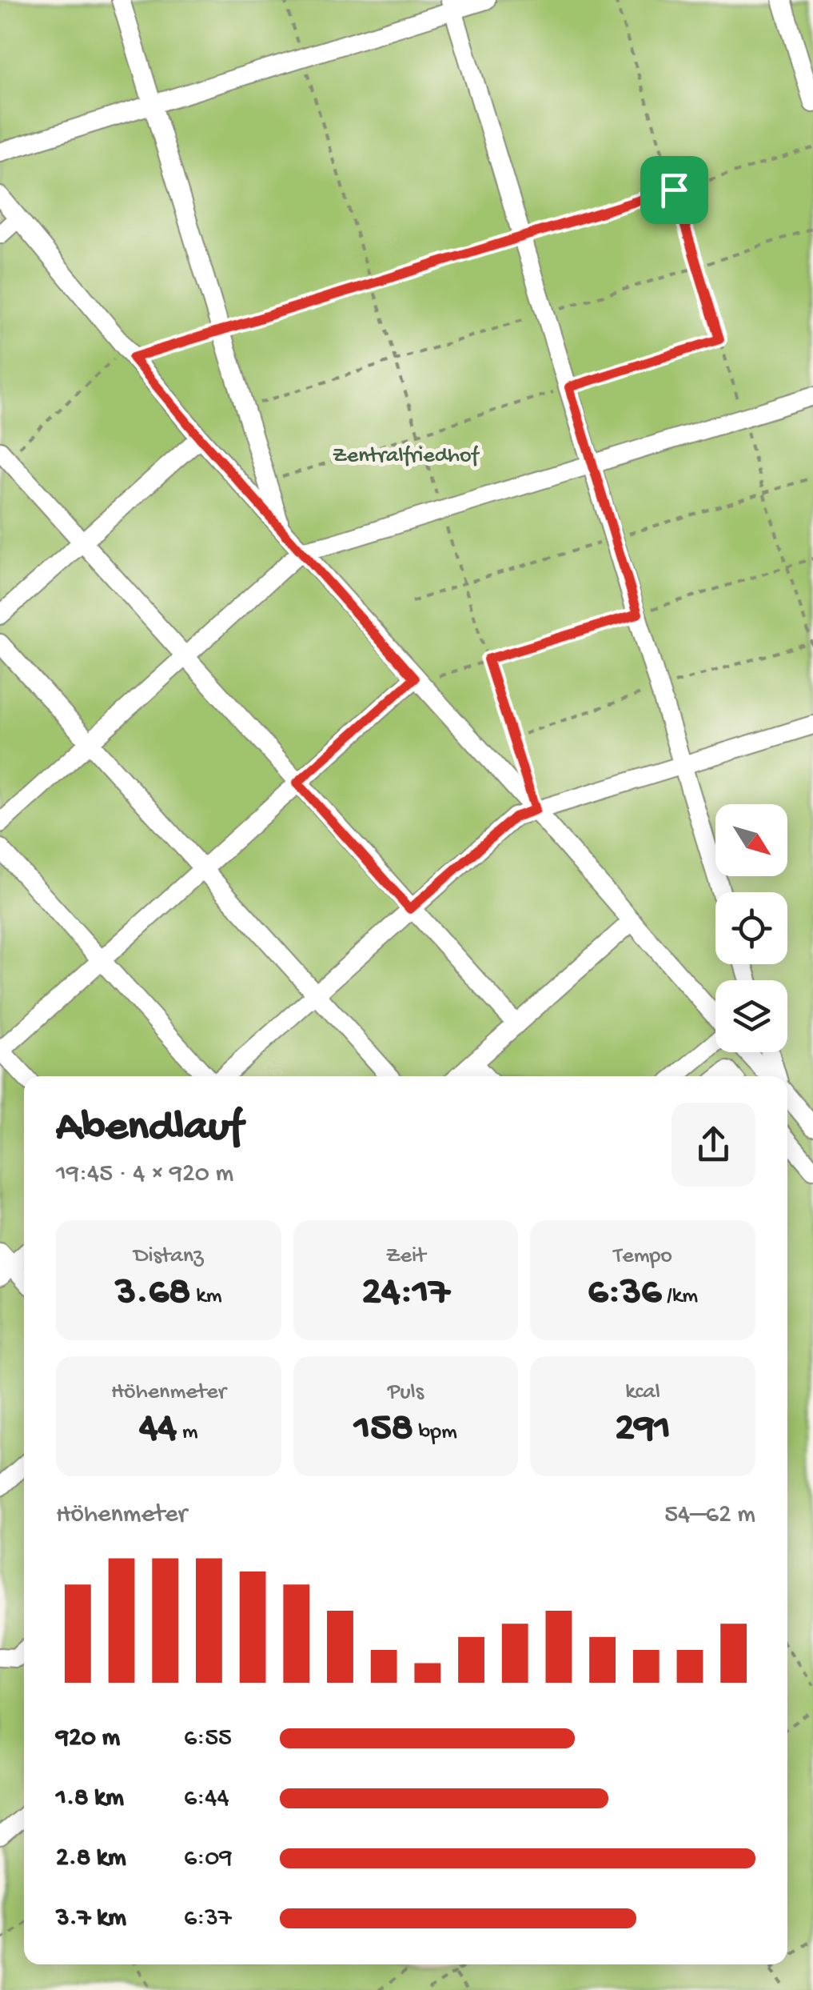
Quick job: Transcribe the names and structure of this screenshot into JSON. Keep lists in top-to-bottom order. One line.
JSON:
{"parks":["Zentralfriedhof"],"north":"bottom right","page":{"heading":["Abendlauf","19:45 · 4 × 920 m"],"stats":[["Distanz","3.68 km"],["Zeit","24:17"],["Tempo","6:36 /km"],["Höhenmeter","44 m"],["Puls","158 bpm"],["kcal","291"]],"chart":["Höhenmeter","54–62 m"],"list":[{"name":"920 m","note":"6:55"},{"name":"1.8 km","note":"6:44"},{"name":"2.8 km","note":"6:09"},{"name":"3.7 km","note":"6:37"}]}}
